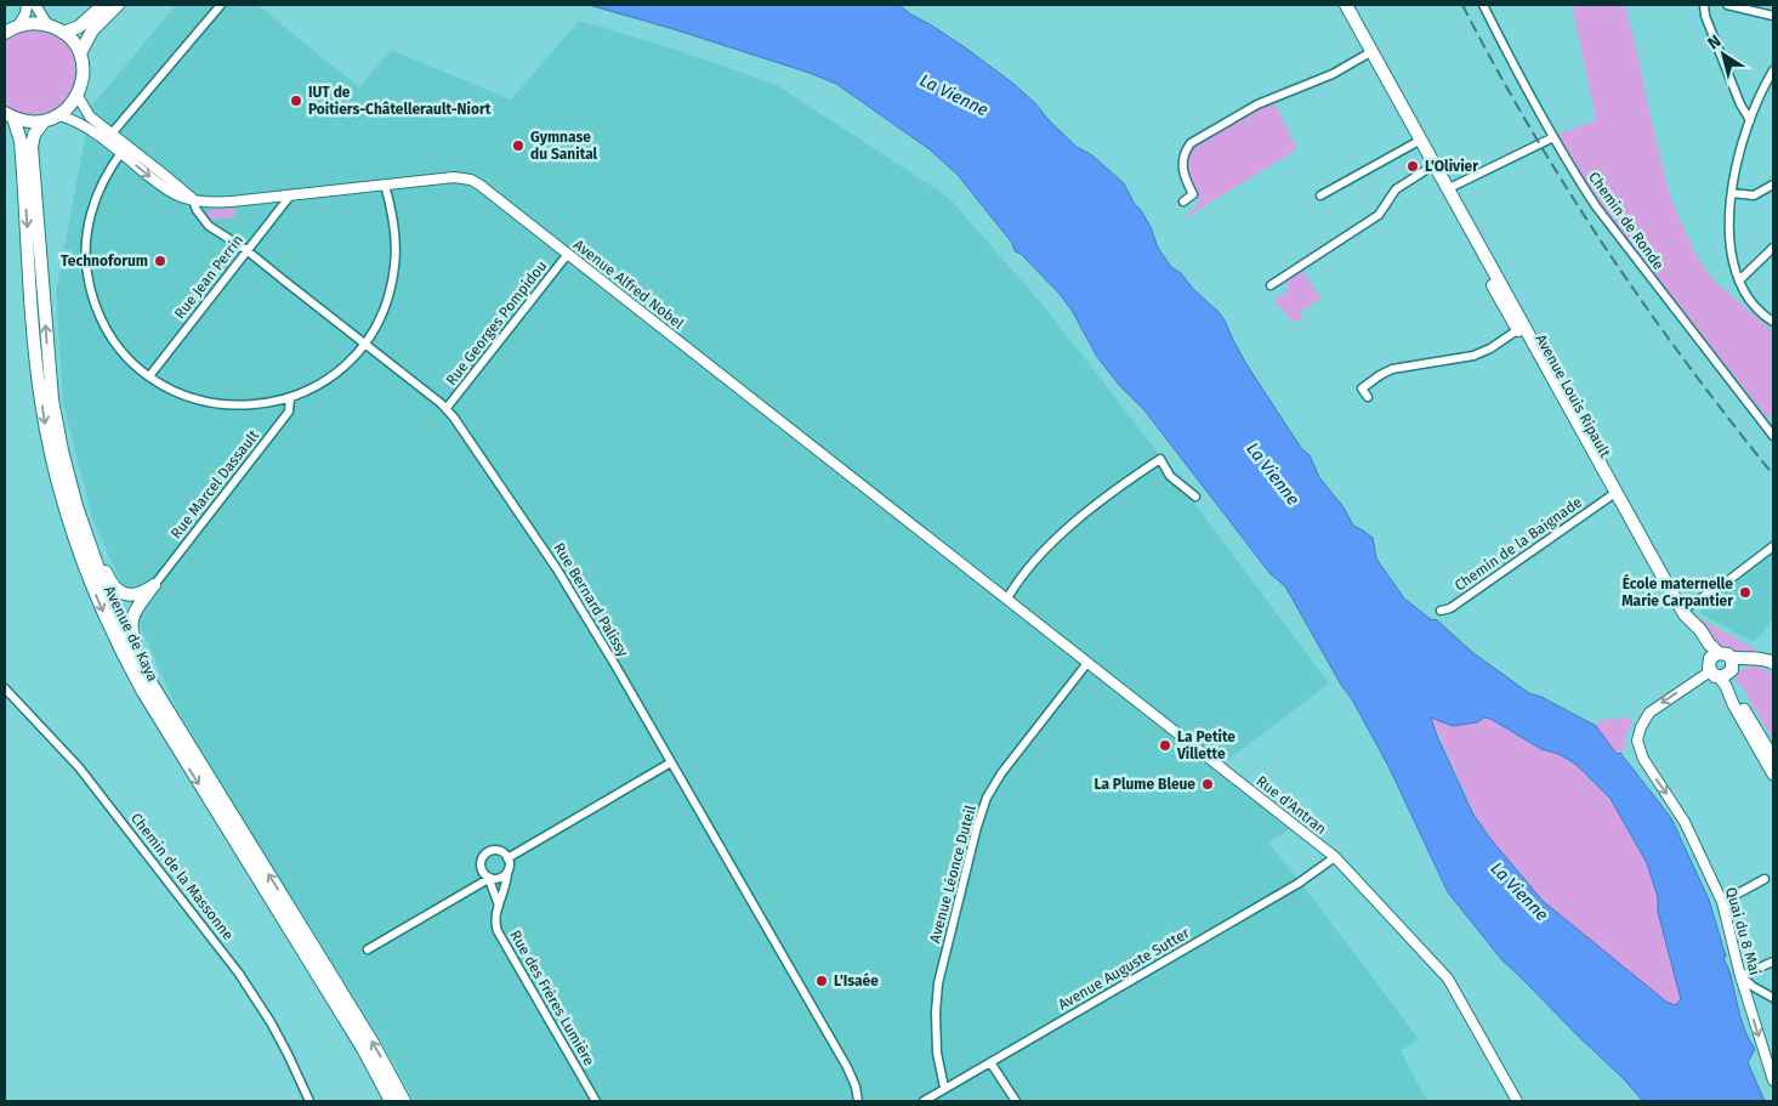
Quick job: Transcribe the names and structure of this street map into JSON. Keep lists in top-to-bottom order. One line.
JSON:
{"streets":{"main road":["Avenue Louis Ripault","Avenue de Kaya"],"street":["Chemin de Ronde","Rue Jean Perrin","Avenue Alfred Nobel","Rue Georges Pompidou","Rue Marcel Dassault","Chemin de la Baignade","Rue Bernard Palissy","Rue d'Antran","Avenue Léonce Duteil","Chemin de la Massonne","Quai du 8 Mai","Avenue Auguste Sutter","Rue des Frères Lumière"]},"crossings":[["Rue Jean Perrin","Avenue Alfred Nobel"],["Rue Jean Perrin","Rue Bernard Palissy"],["Avenue Alfred Nobel","Rue Georges Pompidou"],["Avenue Alfred Nobel","Rue Bernard Palissy"],["Avenue Alfred Nobel","Rue d'Antran"],["Rue Georges Pompidou","Rue Bernard Palissy"],["Avenue Louis Ripault","Chemin de la Baignade"],["Avenue Louis Ripault","Quai du 8 Mai"],["Rue d'Antran","Avenue Léonce Duteil"],["Rue d'Antran","Avenue Auguste Sutter"],["Avenue Léonce Duteil","Avenue Auguste Sutter"]],"one_way":["Quai du 8 Mai"],"water":["La Vienne"],"places":["IUT de Poitiers-Châtellerault-Niort","Gymnase du Sanital","L'Olivier","Technoforum","École maternelle Marie Carpantier","La Petite Villette","La Plume Bleue","L'Isaée"],"north":"top left"}
